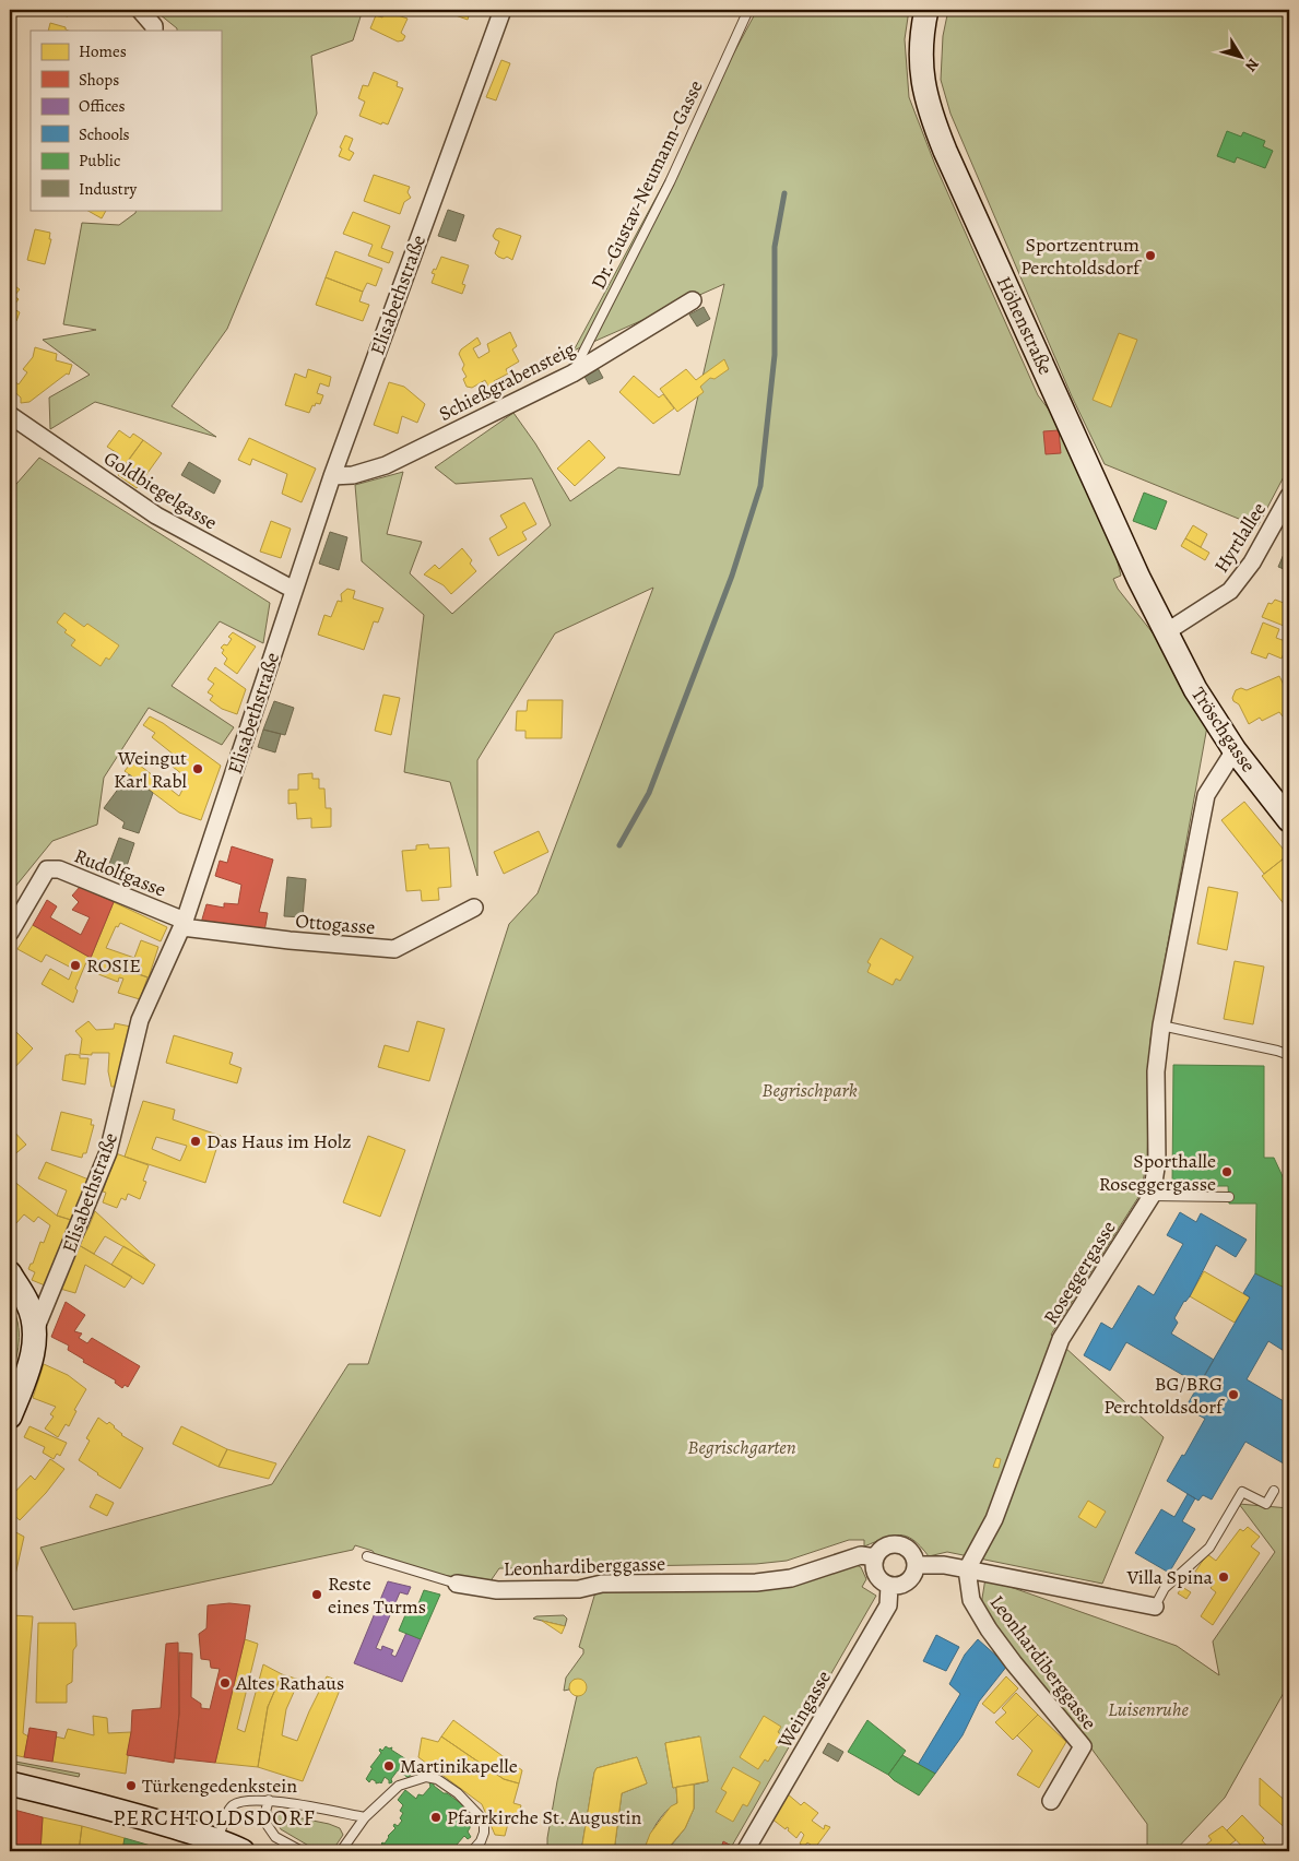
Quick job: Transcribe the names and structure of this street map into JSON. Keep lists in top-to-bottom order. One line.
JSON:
{"streets":{"street":["Elisabethstraße","Höhenstraße","Schießgrabensteig","Goldbiegelgasse","Hyrtlallee","Tröschgasse","Rudolfgasse","Ottogasse","Roseggergasse","Leonhardiberggasse","Weingasse"],"lane":["Dr.-Gustav-Neumann-Gasse"]},"crossings":[["Dr.-Gustav-Neumann-Gasse","Schießgrabensteig"],["Elisabethstraße","Schießgrabensteig"],["Elisabethstraße","Goldbiegelgasse"],["Elisabethstraße","Rudolfgasse"],["Elisabethstraße","Ottogasse"],["Höhenstraße","Hyrtlallee"],["Höhenstraße","Tröschgasse"],["Hyrtlallee","Tröschgasse"],["Tröschgasse","Roseggergasse"],["Rudolfgasse","Ottogasse"],["Roseggergasse","Leonhardiberggasse"],["Leonhardiberggasse","Weingasse"]],"districts":["PERCHTOLDSDORF"],"parks":["Begrischpark","Begrischgarten","Luisenruhe"],"places":["Sportzentrum Perchtoldsdorf","Weingut Karl Rabl","ROSIE","Das Haus im Holz","Sporthalle Roseggergasse","BG/BRG Perchtoldsdorf","Villa Spina","Reste eines Turms","Altes Rathaus","Martinikapelle","Türkengedenkstein","Pfarrkirche St. Augustin"],"legend":["Homes","Shops","Offices","Schools","Public","Industry"],"north":"bottom right"}
